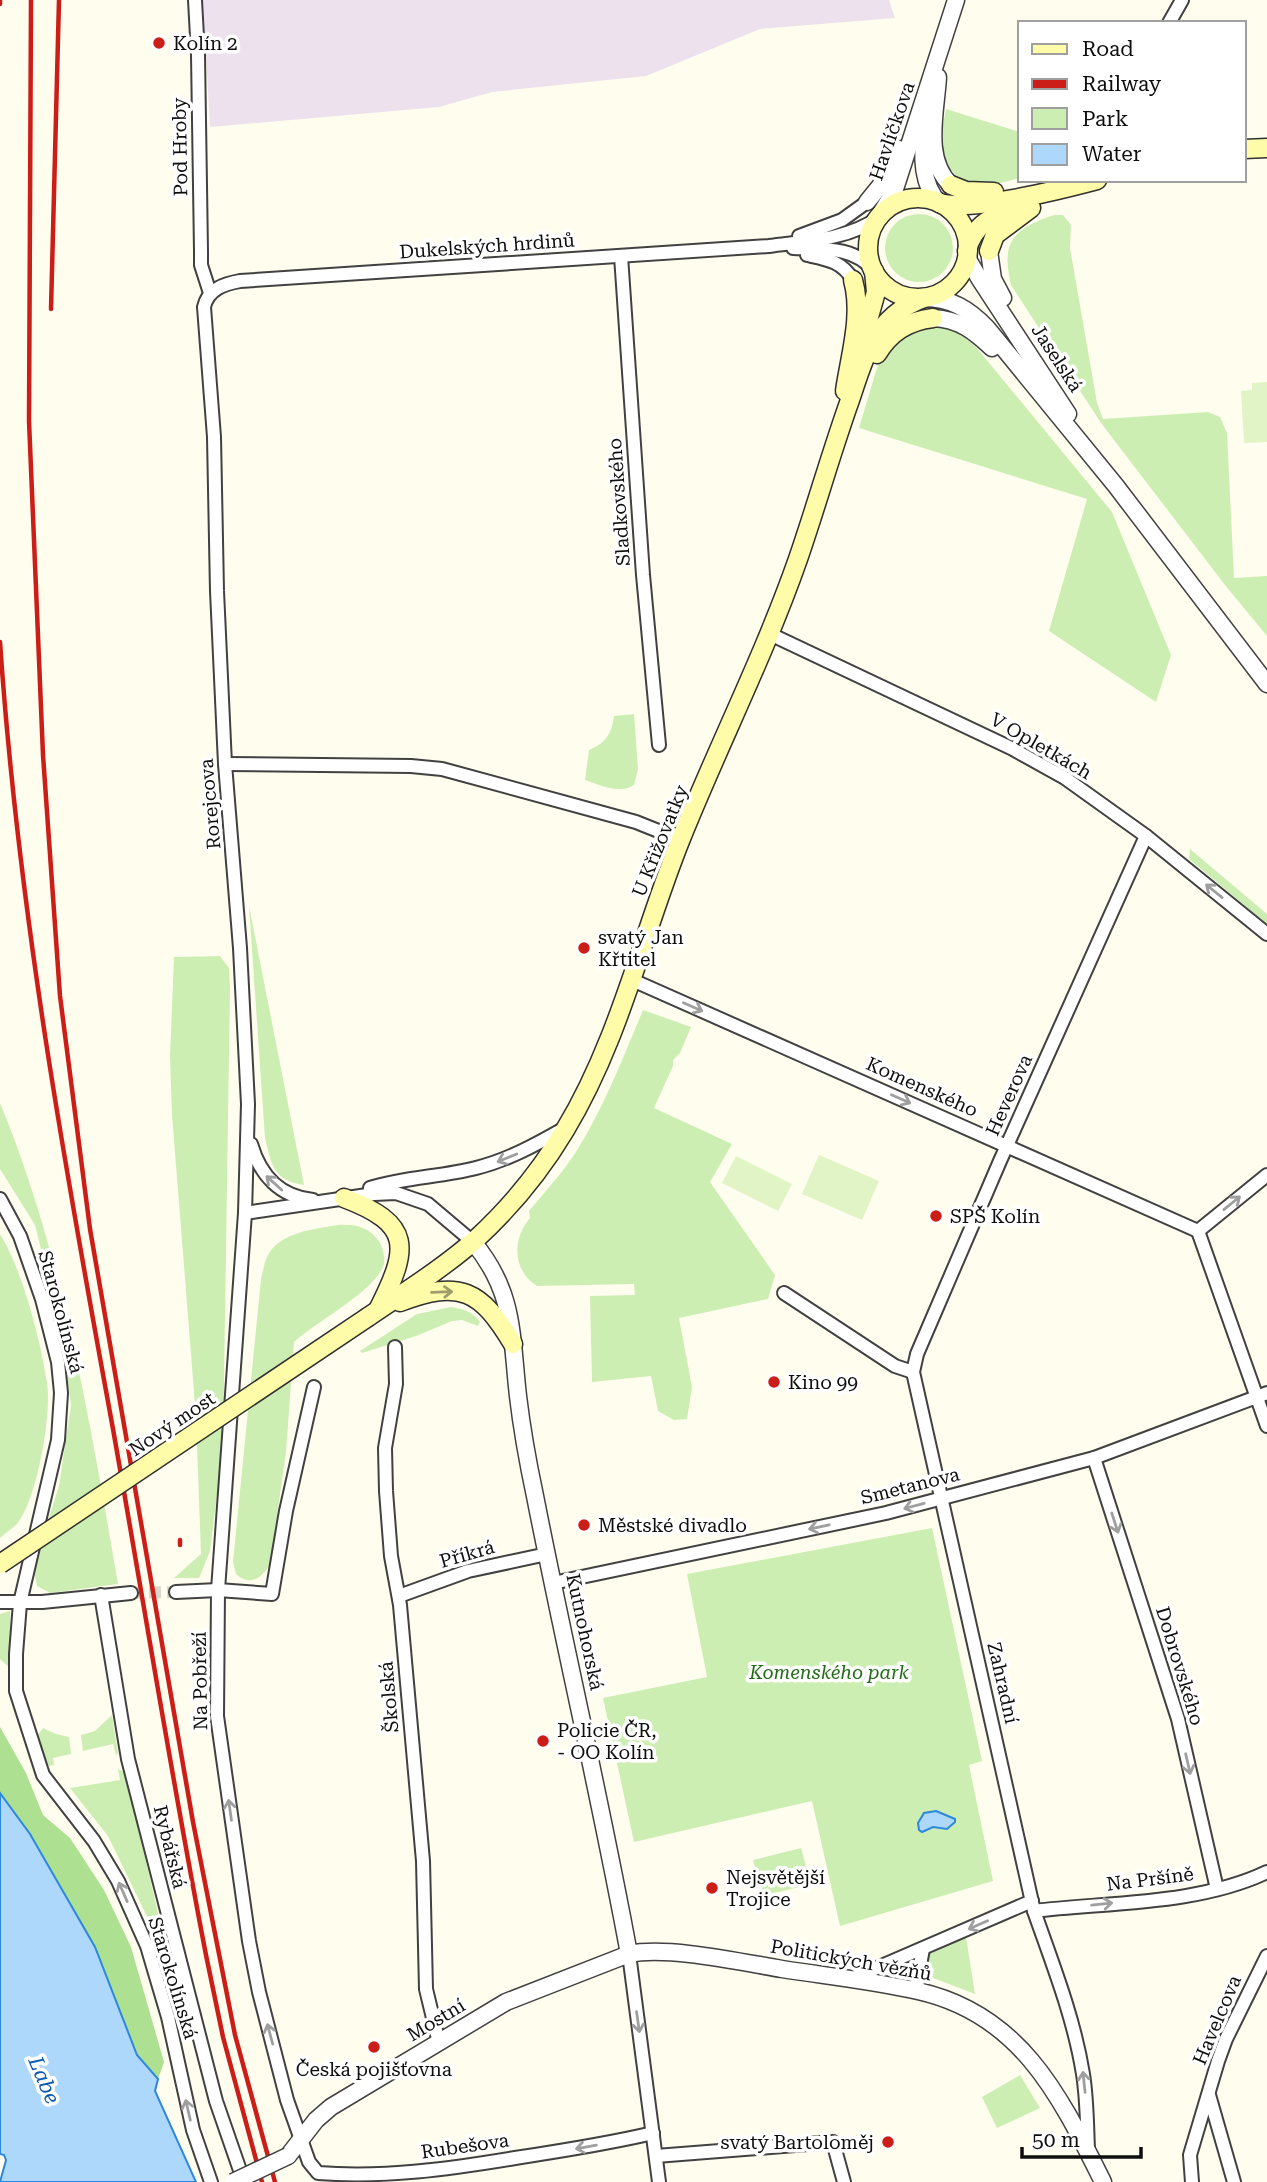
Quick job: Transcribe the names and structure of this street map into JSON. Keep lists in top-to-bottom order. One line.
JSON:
{"streets":{"main road":["U Křižovatky","Nový most"],"street":["Havlíčkova","Pod Hroby","Dukelských hrdinů","Jaselská","Sladkovského","V Opletkách","Rorejcova","Komenského","Heverova","Starokolínská","Smetanova","Příkrá","Kutnohorská","Dobrovského","Na Pobřeží","Zahradní","Školská","Rybářská","Na Pršíně","Politických vězňů","Mostní","Havelcova","Rubešova"]},"crossings":[["Havlíčkova","Dukelských hrdinů"],["Havlíčkova","Jaselská"],["Havlíčkova","U Křižovatky"],["Pod Hroby","Dukelských hrdinů"],["Pod Hroby","Rorejcova"],["Dukelských hrdinů","Jaselská"],["Dukelských hrdinů","Sladkovského"],["Dukelských hrdinů","Rorejcova"],["Dukelských hrdinů","U Křižovatky"],["Jaselská","U Křižovatky"],["V Opletkách","U Křižovatky"],["V Opletkách","Heverova"],["Rorejcova","Na Pobřeží"],["U Křižovatky","Komenského"],["U Křižovatky","Nový most"],["U Křižovatky","Kutnohorská"],["Komenského","Heverova"],["Heverova","Zahradní"],["Smetanova","Kutnohorská"],["Smetanova","Dobrovského"],["Smetanova","Zahradní"],["Příkrá","Kutnohorská"],["Příkrá","Školská"],["Kutnohorská","Politických vězňů"],["Kutnohorská","Mostní"],["Kutnohorská","Rubešova"],["Dobrovského","Na Pršíně"],["Na Pobřeží","Mostní"],["Na Pobřeží","Rubešova"],["Zahradní","Na Pršíně"],["Zahradní","Politických vězňů"],["Školská","Mostní"],["Na Pršíně","Politických vězňů"],["Politických vězňů","Mostní"],["Mostní","Rubešova"]],"one_way":["Komenského","Starokolínská","Smetanova","Dobrovského","Na Pobřeží","Rubešova"],"water":["Labe"],"parks":["Komenského park"],"places":["Kolín 2","svatý Jan Křtitel","SPŠ Kolín","Kino 99","Městské divadlo","Policie ČR, - OO Kolín","Nejsvětější Trojice","Česká pojišťovna","svatý Bartoloměj"],"legend":["Road","Railway","Park","Water"],"scale_bar":"50 m"}
